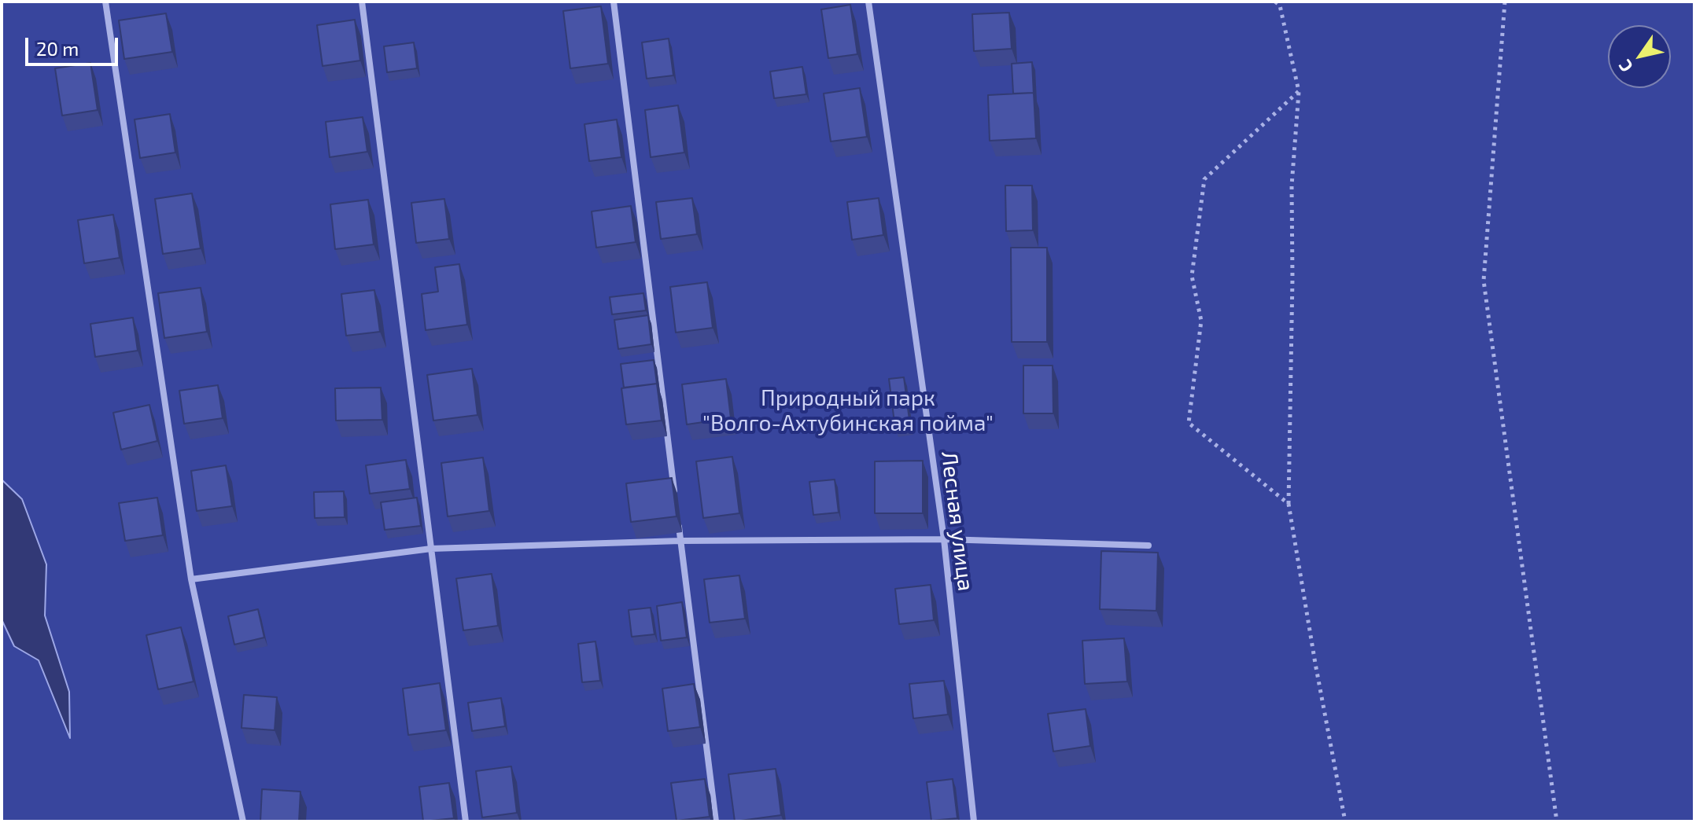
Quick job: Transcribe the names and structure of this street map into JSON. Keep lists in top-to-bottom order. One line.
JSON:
{"streets":{"street":["Лесная улица"]},"parks":["Природный парк \"Волго-Ахтубинская пойма\""],"scale_bar":"20 m","north":"bottom left"}
